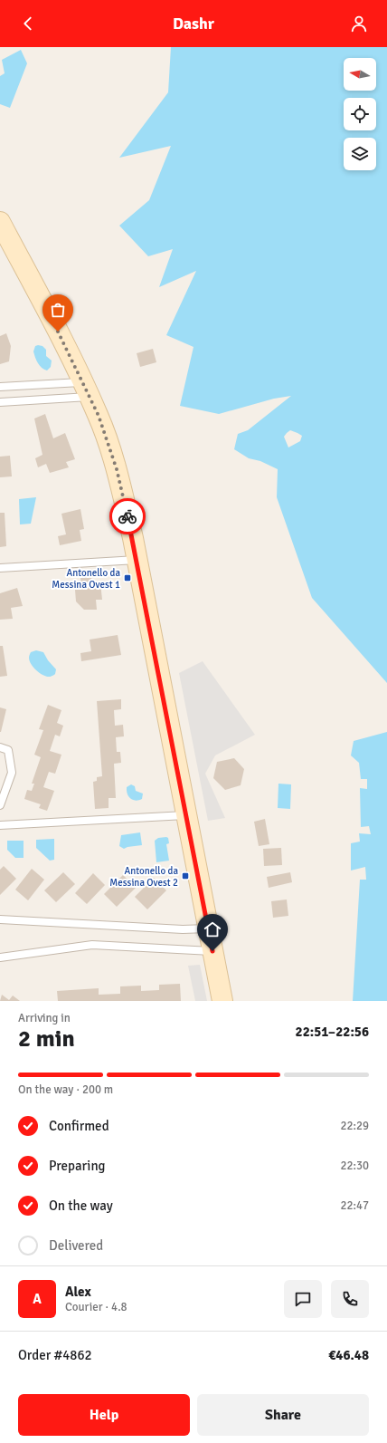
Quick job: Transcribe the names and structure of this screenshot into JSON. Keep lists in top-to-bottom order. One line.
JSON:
{"places":{"transit":["Antonello da Messina Ovest 1","Antonello da Messina Ovest 2"]},"north":"left","page":{"header":"Dashr","heading":["2 min","Arriving in","22:51–22:56"],"panel":["Alex","Courier · 4.8","Order #4862","€46.48"],"bar":"On the way · 200 m","list":[["Confirmed","22:29"],["Preparing","22:30"],["On the way","22:47"],"Delivered"],"round":"A","buttons":["Help","Share"]}}
